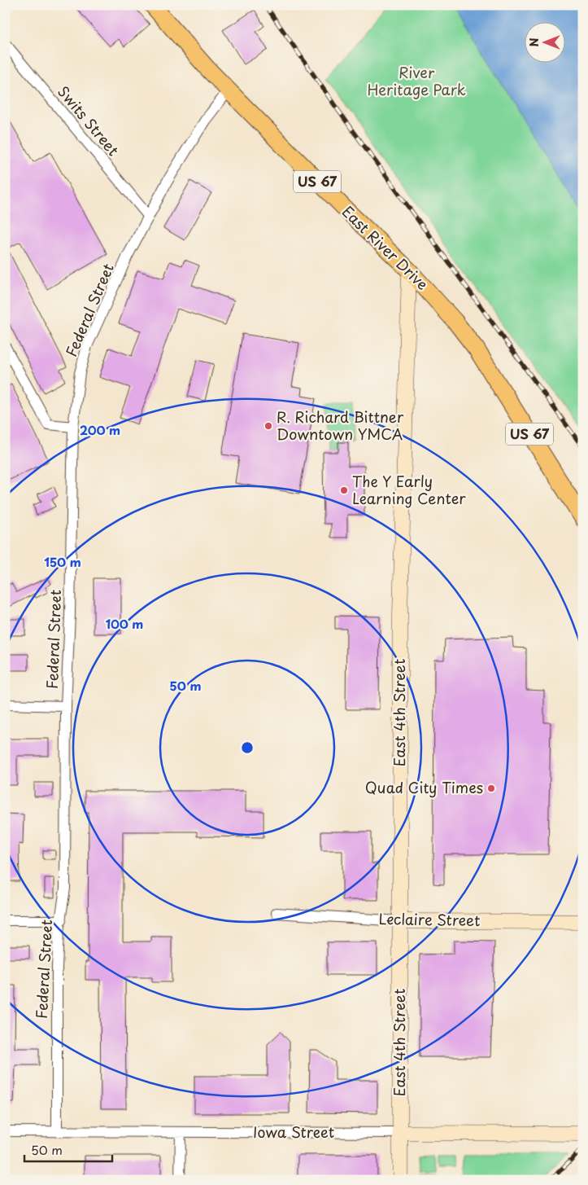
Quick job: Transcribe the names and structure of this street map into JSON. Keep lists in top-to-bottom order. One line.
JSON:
{"streets":{"main road":["US 67","East River Drive","East 4th Street","Leclaire Street","Iowa Street"],"street":["Swits Street","Federal Street"]},"crossings":[["Swits Street","Federal Street"],["East River Drive","Federal Street"],["East River Drive","East 4th Street"],["Federal Street","Iowa Street"],["East 4th Street","Leclaire Street"],["East 4th Street","Iowa Street"]],"parks":["River Heritage Park"],"places":["R. Richard Bittner Downtown YMCA","The Y Early Learning Center","Quad City Times"],"scale_bar":"50 m","north":"left","rings":["200 m","150 m","100 m","50 m"]}
